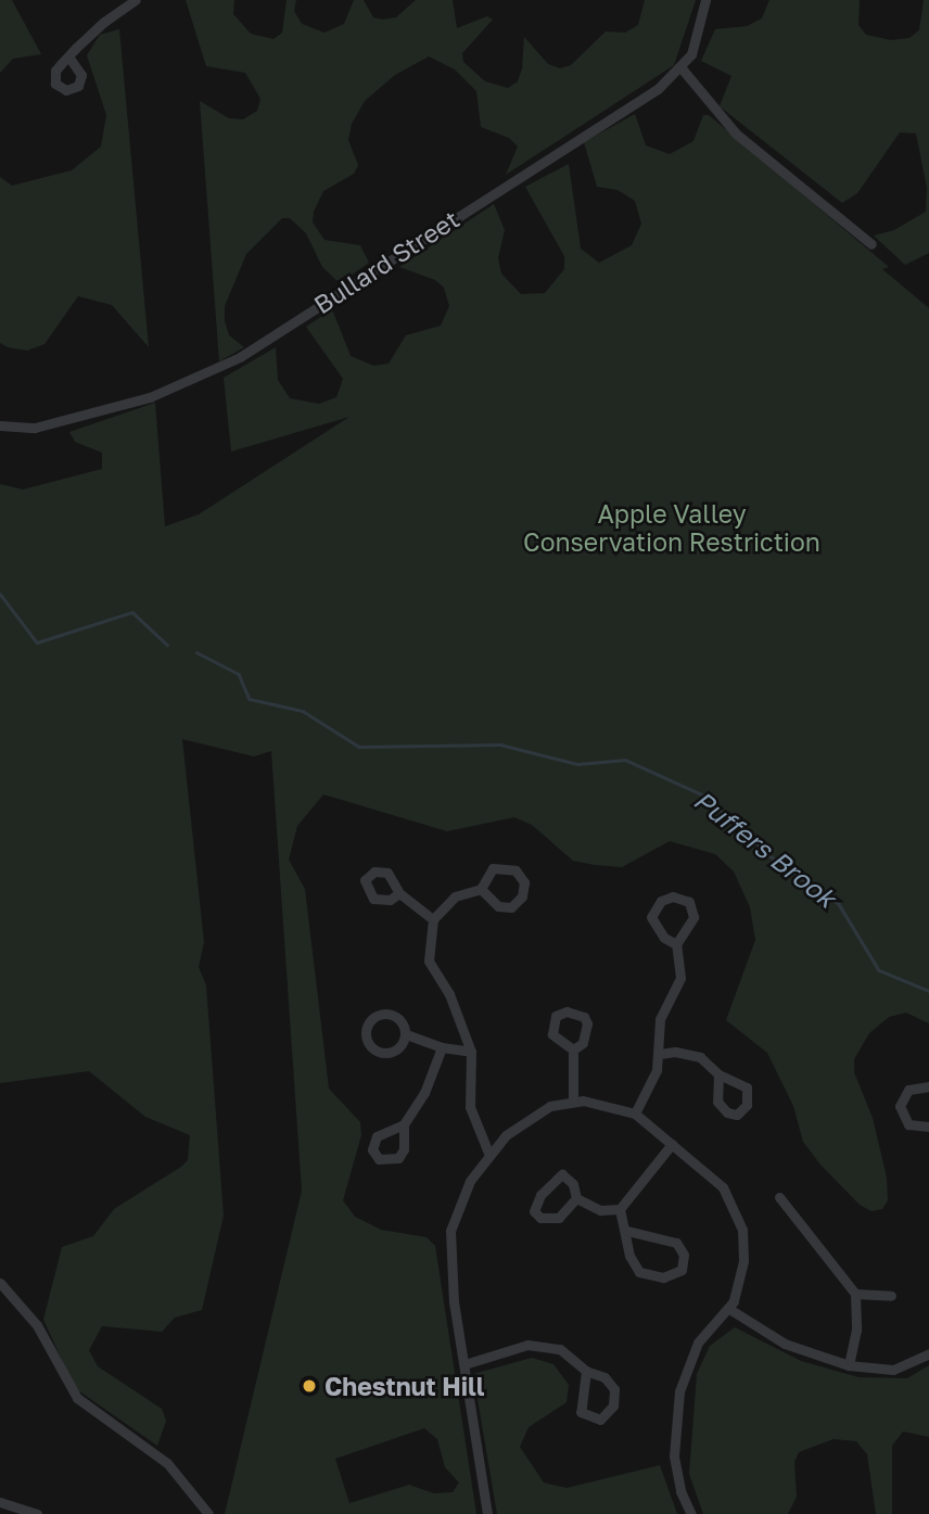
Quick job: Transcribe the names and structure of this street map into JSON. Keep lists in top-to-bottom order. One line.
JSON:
{"streets":{"street":["Bullard Street"]},"water":["Puffers Brook"],"parks":["Apple Valley Conservation Restriction"],"places":["Chestnut Hill"]}
